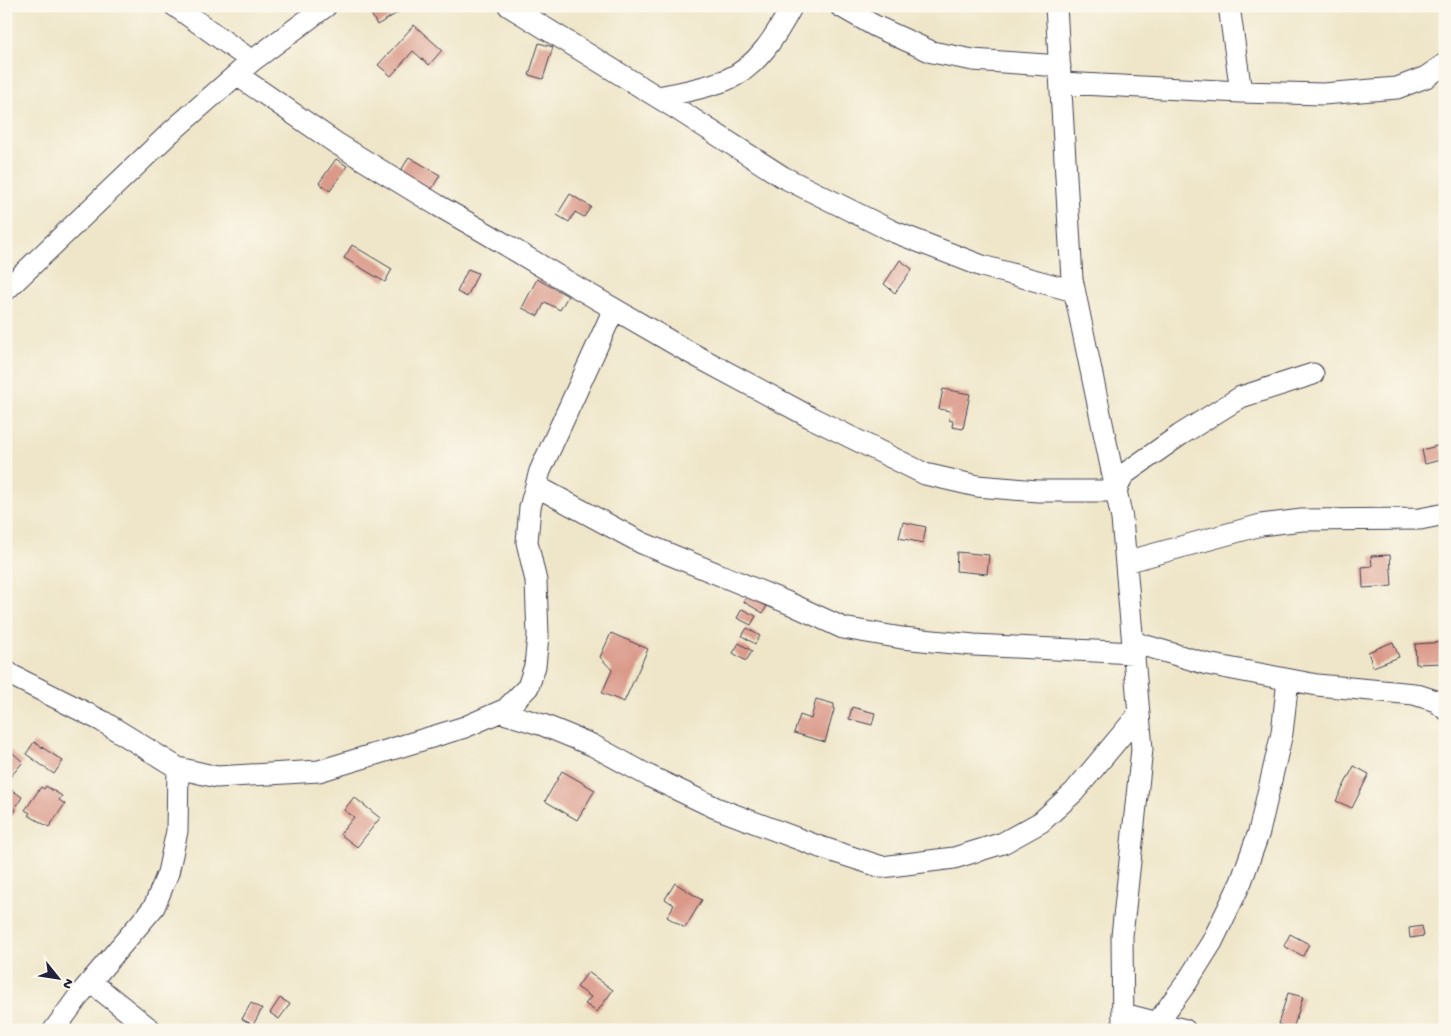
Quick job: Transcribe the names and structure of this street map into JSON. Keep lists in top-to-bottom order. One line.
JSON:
{"north":"bottom right"}
